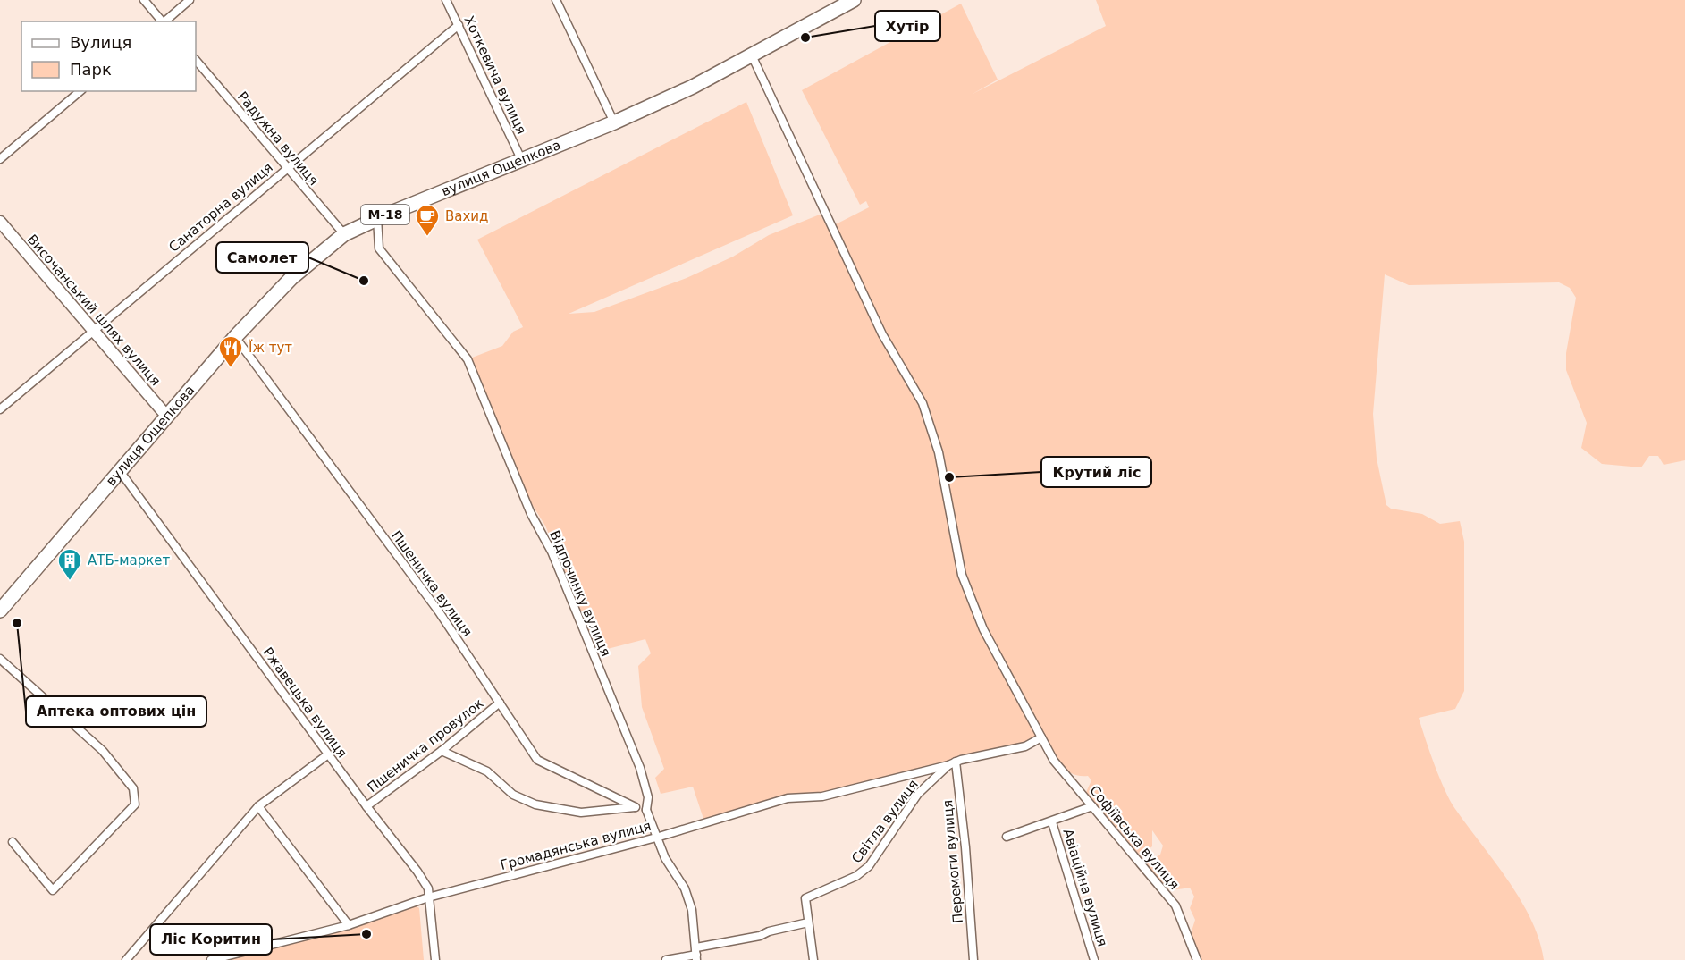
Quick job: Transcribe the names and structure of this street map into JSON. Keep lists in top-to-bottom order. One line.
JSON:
{"streets":{"highway":["вулиця Ощепкова","М-18"],"street":["Хоткевича вулиця","Радужна вулиця","Санаторна вулиця","Височанський шлях вулиця","Пшеничка вулиця","Відпочинку вулиця","Ржавецька вулиця","Пшеничка провулок","Світла вулиця","Софіївська вулиця","Громадянська вулиця","Перемоги вулиця","Авіаційна вулиця"]},"crossings":[["Хоткевича вулиця","вулиця Ощепкова"],["Хоткевича вулиця","Санаторна вулиця"],["Радужна вулиця","вулиця Ощепкова"],["Радужна вулиця","Санаторна вулиця"],["вулиця Ощепкова","Височанський шлях вулиця"],["вулиця Ощепкова","Пшеничка вулиця"],["вулиця Ощепкова","Відпочинку вулиця"],["вулиця Ощепкова","Ржавецька вулиця"],["вулиця Ощепкова","Софіївська вулиця"],["Санаторна вулиця","Височанський шлях вулиця"],["Пшеничка вулиця","Пшеничка провулок"],["Ржавецька вулиця","Пшеничка провулок"],["Ржавецька вулиця","Громадянська вулиця"],["Світла вулиця","Громадянська вулиця"],["Світла вулиця","Перемоги вулиця"],["Громадянська вулиця","Перемоги вулиця"]],"places":{"other":["Хутір","Самолет","Крутий ліс","Аптека оптових цін","Ліс Коритин"],"cafe":["Вахид"],"restaurant":["Їж тут"],"building":["АТБ-маркет"]},"legend":["Вулиця","Парк"]}
